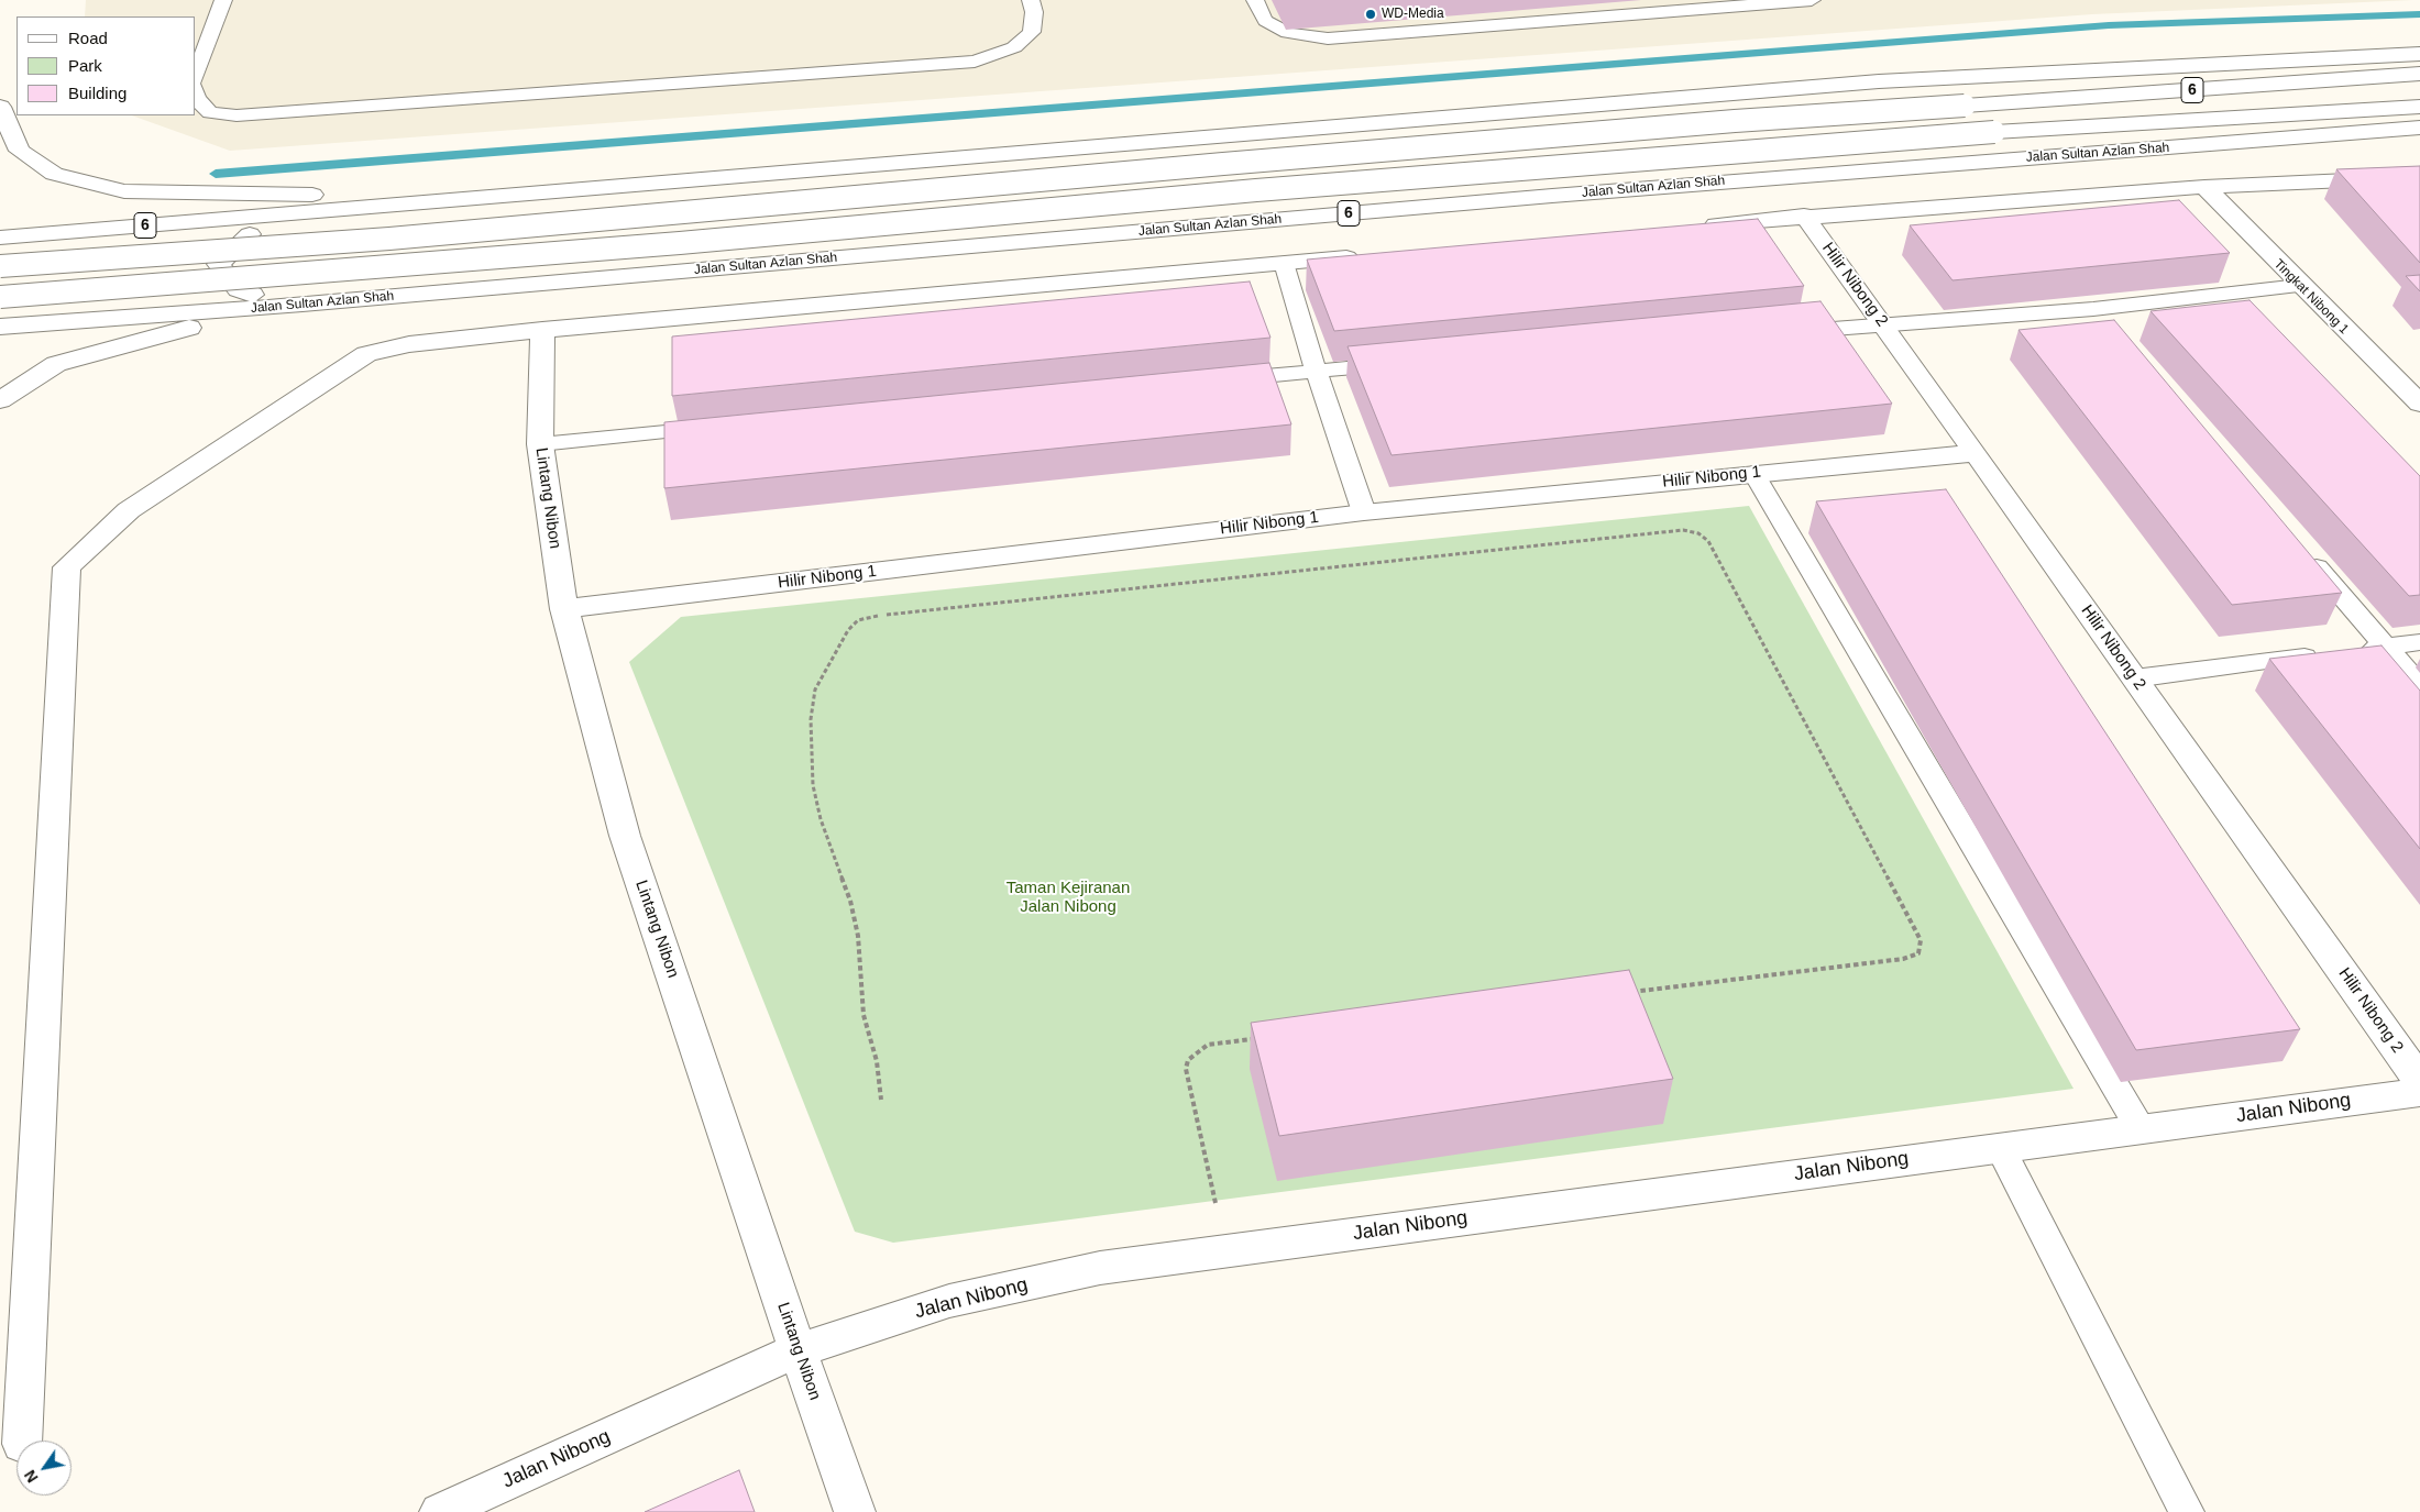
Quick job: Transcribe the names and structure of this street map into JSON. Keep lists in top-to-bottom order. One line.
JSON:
{"streets":{"main road":["6","Jalan Sultan Azlan Shah","Hilir Nibong 2","Tingkat Nibong 1","Hilir Nibong 1","Lintang Nibon","Jalan Nibong"]},"crossings":[["Hilir Nibong 2","Hilir Nibong 1"],["Hilir Nibong 1","Lintang Nibon"],["Lintang Nibon","Jalan Nibong"]],"parks":["Taman Kejiranan Jalan Nibong"],"places":["WD-Media"],"legend":["Road","Park","Building"],"north":"bottom left"}
